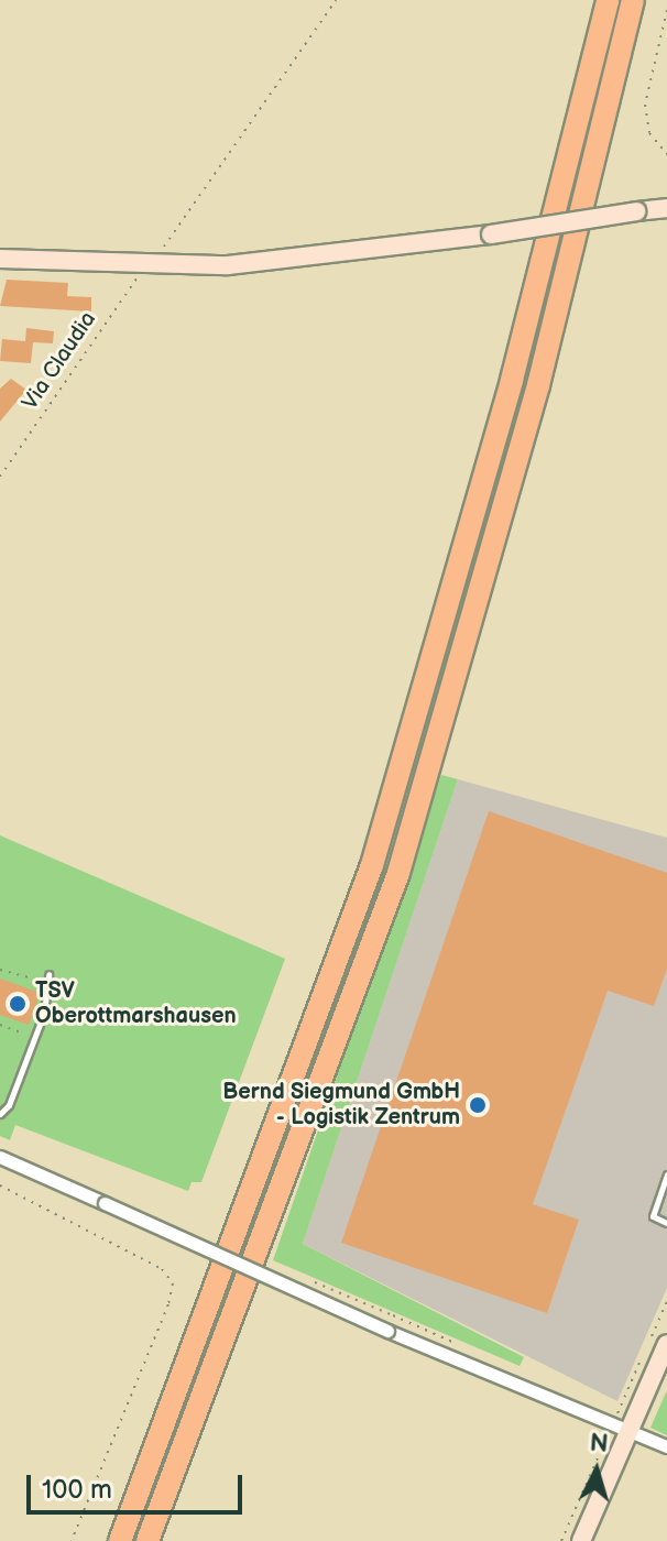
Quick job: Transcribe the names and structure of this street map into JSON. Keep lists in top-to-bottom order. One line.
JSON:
{"streets":{"path":["Via Claudia"]},"places":["TSV Oberottmarshausen","Bernd Siegmund GmbH - Logistik Zentrum"],"scale_bar":"100 m","north":"top"}
